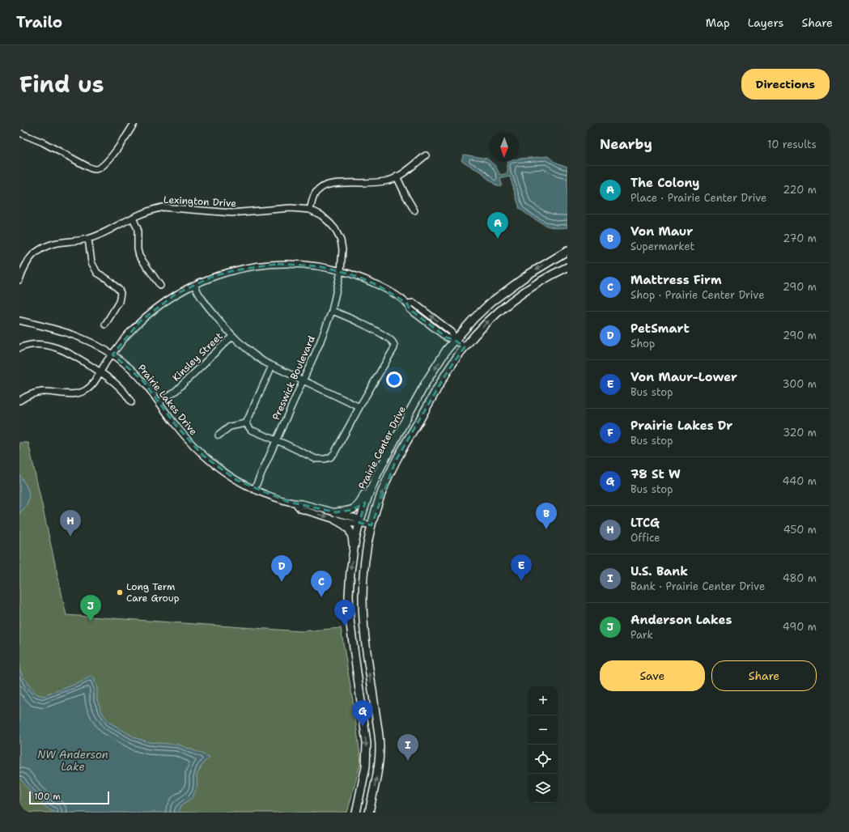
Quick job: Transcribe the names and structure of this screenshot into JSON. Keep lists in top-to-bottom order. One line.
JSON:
{"streets":{"main road":["Prairie Center Drive"],"street":["Lexington Drive","Kinsley Street","Preswick Boulevard","Prairie Lakes Drive"]},"crossings":[["Lexington Drive","Preswick Boulevard"],["Kinsley Street","Prairie Lakes Drive"],["Preswick Boulevard","Prairie Lakes Drive"],["Prairie Lakes Drive","Prairie Center Drive"]],"water":["NW Anderson Lake"],"places":["Long Term Care Group"],"scale_bar":"100 m","north":"bottom","page":{"header":"Trailo","nav":["Map","Layers","Share"],"title":"Find us","buttons":["Directions",["Save","Share"]],"heading":["Nearby","10 results"],"list":[{"mark":"A","name":"The Colony","note":"Place · Prairie Center Drive","value":"220 m"},{"mark":"B","name":"Von Maur","note":"Supermarket","value":"270 m"},{"mark":"C","name":"Mattress Firm","note":"Shop · Prairie Center Drive","value":"290 m"},{"mark":"D","name":"PetSmart","note":"Shop","value":"290 m"},{"mark":"E","name":"Von Maur-Lower","note":"Bus stop","value":"300 m"},{"mark":"F","name":"Prairie Lakes Dr","note":"Bus stop","value":"320 m"},{"mark":"G","name":"78 St W","note":"Bus stop","value":"440 m"},{"mark":"H","name":"LTCG","note":"Office","value":"450 m"},{"mark":"I","name":"U.S. Bank","note":"Bank · Prairie Center Drive","value":"480 m"},{"mark":"J","name":"Anderson Lakes","note":"Park","value":"490 m"}],"pins":["A","B","H","E","D","C","J","F","G","I"],"map_buttons":["+","−"],"scale":"100 m"}}
